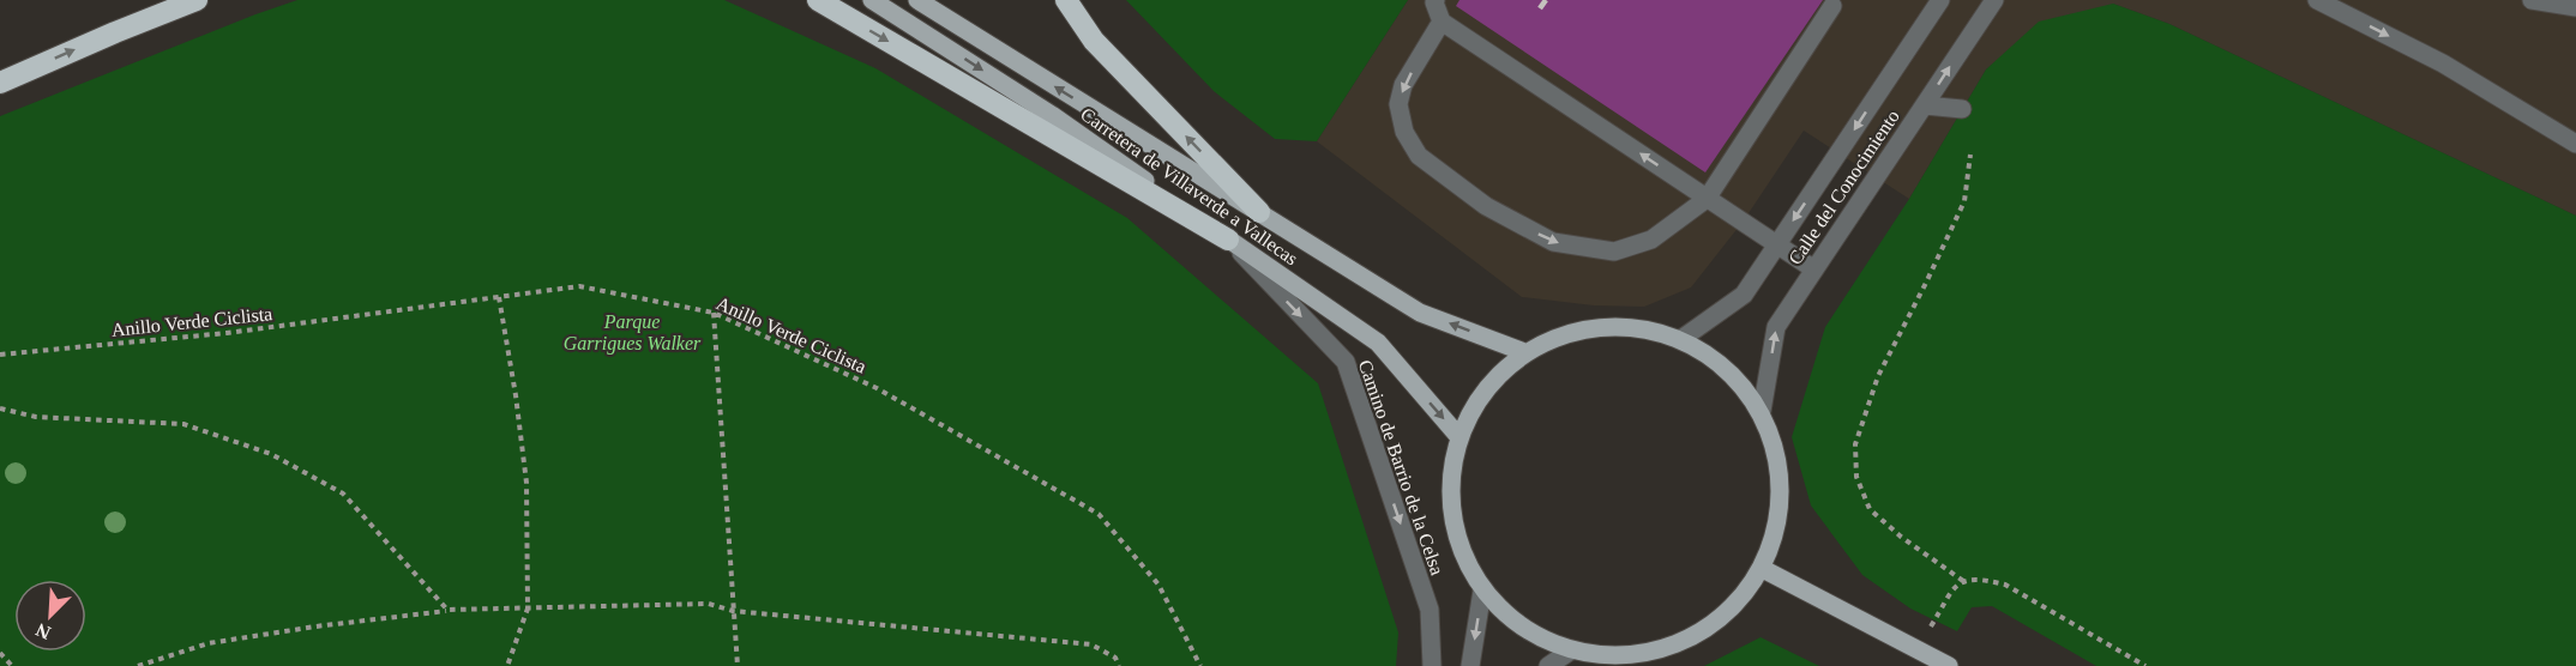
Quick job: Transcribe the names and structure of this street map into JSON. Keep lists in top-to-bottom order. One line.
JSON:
{"streets":{"main road":["Carretera de Villaverde a Vallecas"],"street":["Calle del Conocimiento","Camino de Barrio de la Celsa"],"path":["Anillo Verde Ciclista"]},"crossings":[["Carretera de Villaverde a Vallecas","Camino de Barrio de la Celsa"]],"one_way":["Camino de Barrio de la Celsa"],"parks":["Parque Garrigues Walker"],"north":"bottom left"}
